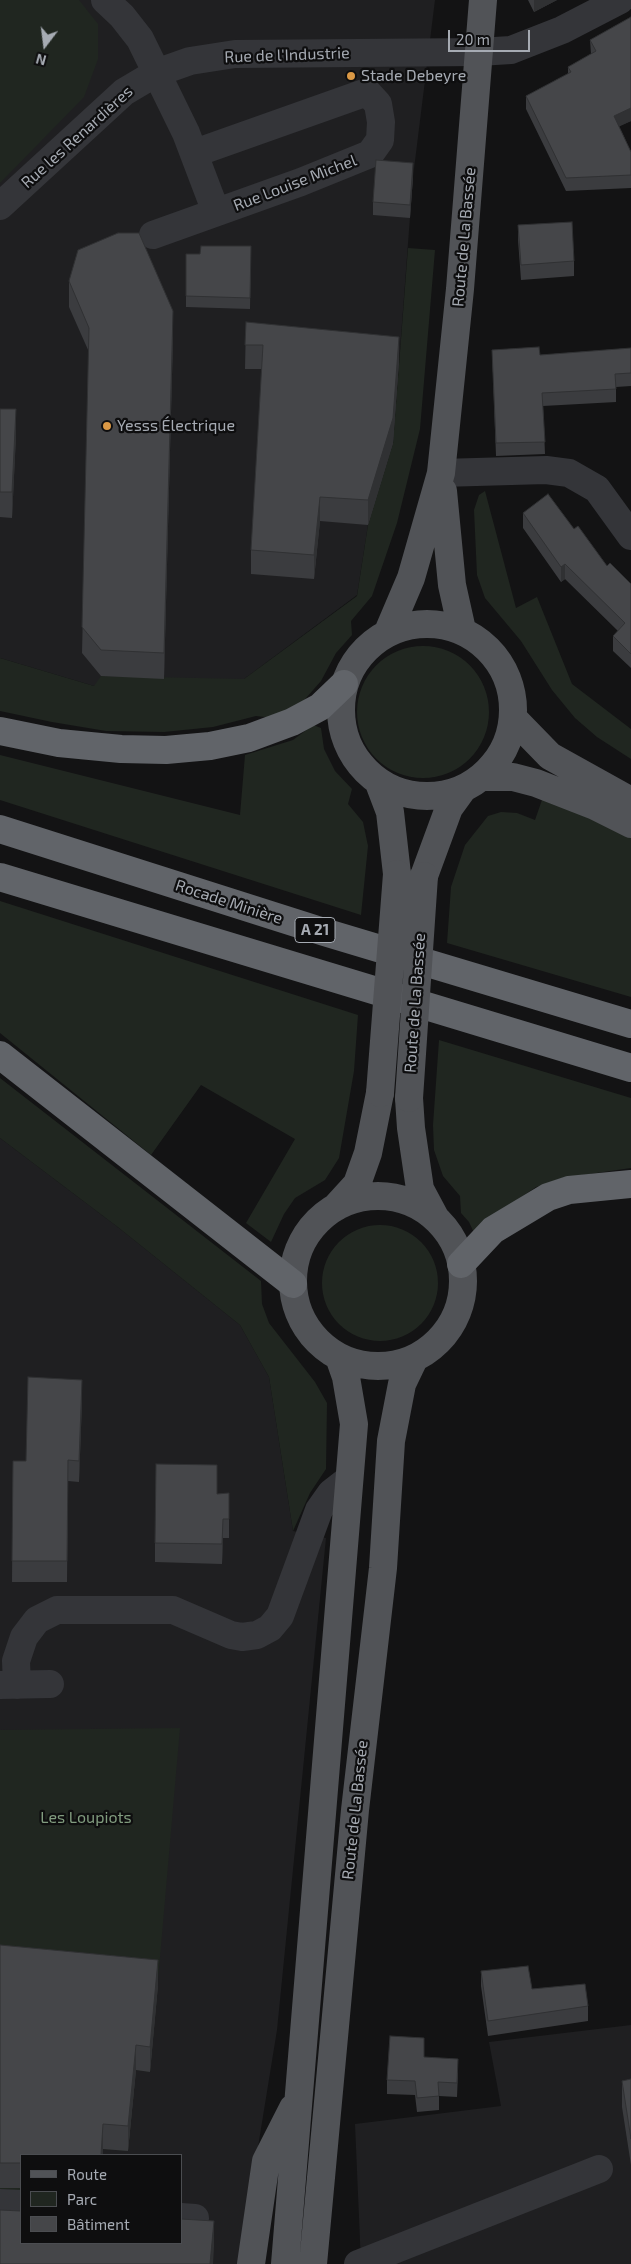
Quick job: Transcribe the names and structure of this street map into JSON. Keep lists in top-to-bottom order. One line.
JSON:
{"streets":{"highway":["Rocade Minière","A 21"],"main road":["Route de La Bassée"],"street":["Rue de l'Industrie","Rue les Renardières","Rue Louise Michel"]},"crossings":[["Rue de l'Industrie","Rue les Renardières"],["Rue de l'Industrie","Route de La Bassée"]],"parks":["Les Loupiots"],"places":["Stade Debeyre","Yesss Électrique"],"legend":["Route","Parc","Bâtiment"],"scale_bar":"20 m","north":"bottom"}
